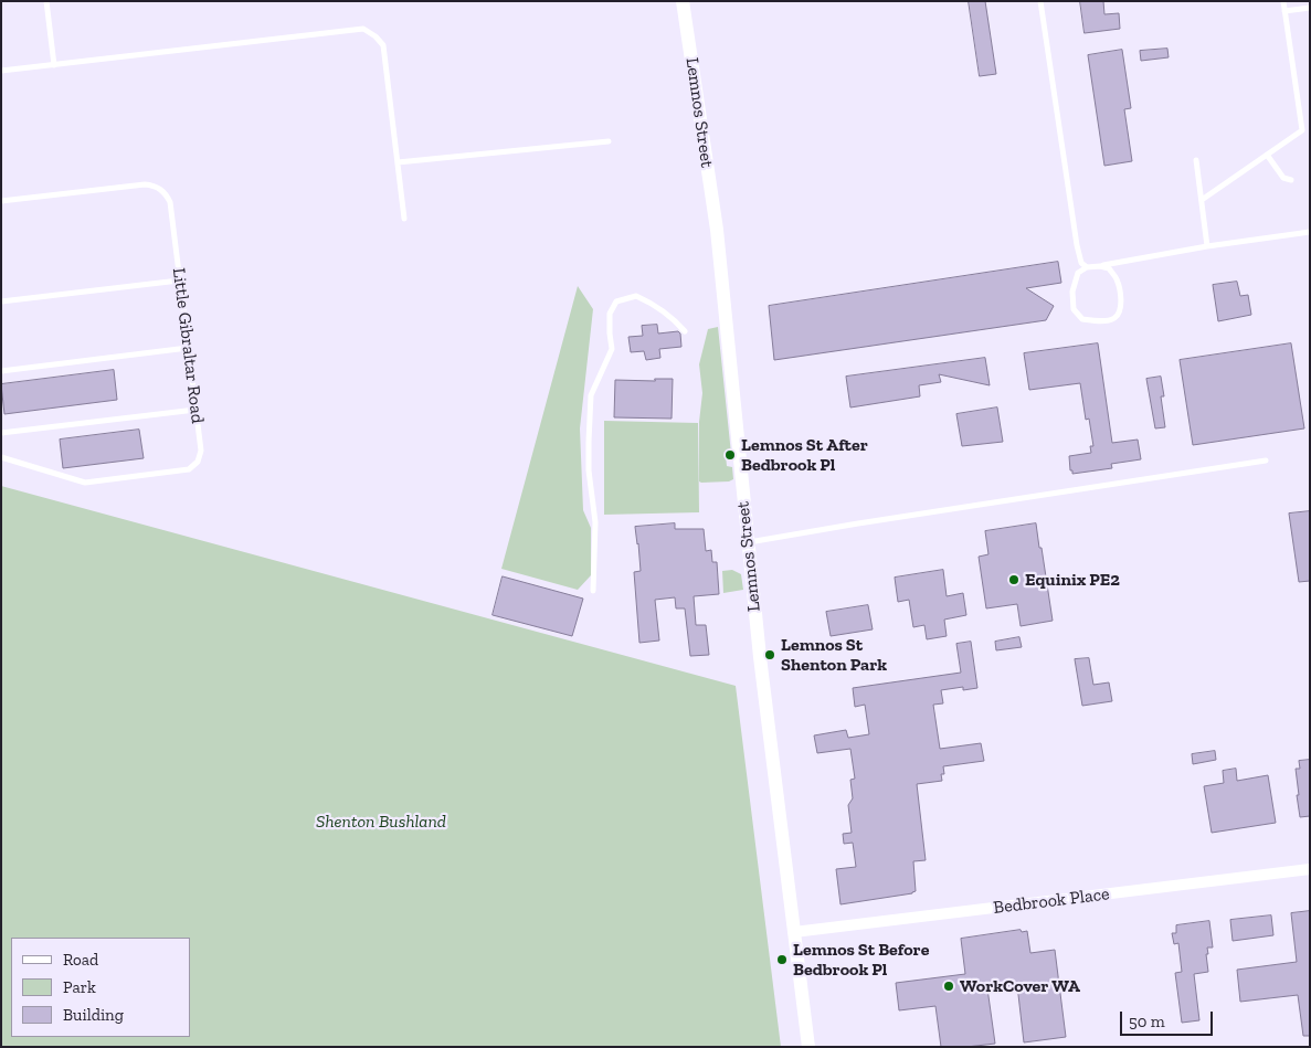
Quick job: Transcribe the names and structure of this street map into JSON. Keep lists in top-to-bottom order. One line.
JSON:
{"streets":{"street":["Lemnos Street","Bedbrook Place"],"lane":["Little Gibraltar Road"]},"crossings":[["Lemnos Street","Bedbrook Place"]],"parks":["Shenton Bushland"],"places":["Lemnos St After Bedbrook Pl","Equinix PE2","Lemnos St Shenton Park","Lemnos St Before Bedbrook Pl","WorkCover WA"],"legend":["Road","Park","Building"],"scale_bar":"50 m"}
